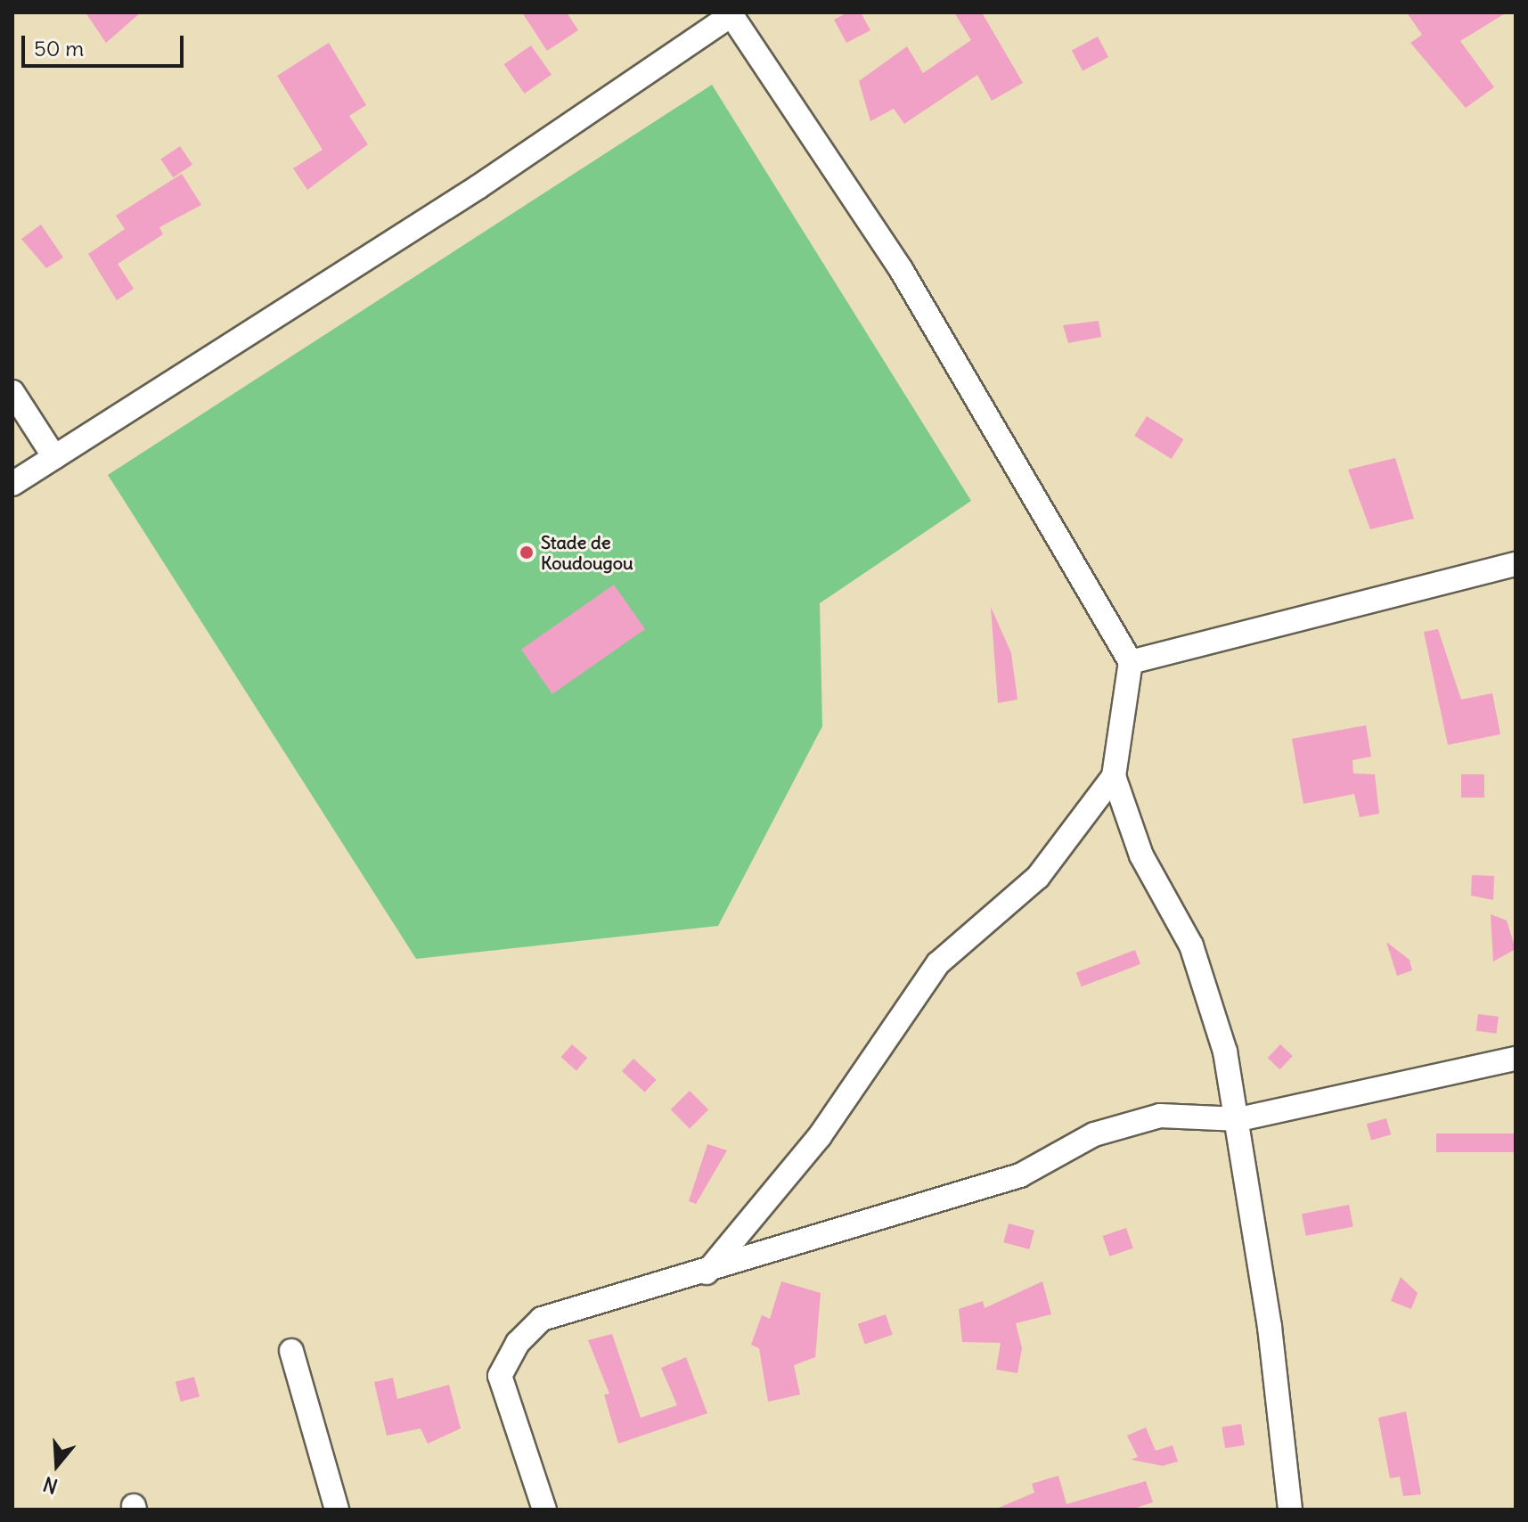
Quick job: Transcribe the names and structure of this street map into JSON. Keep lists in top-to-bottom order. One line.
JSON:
{"places":["Stade de Koudougou"],"scale_bar":"50 m","north":"bottom"}
